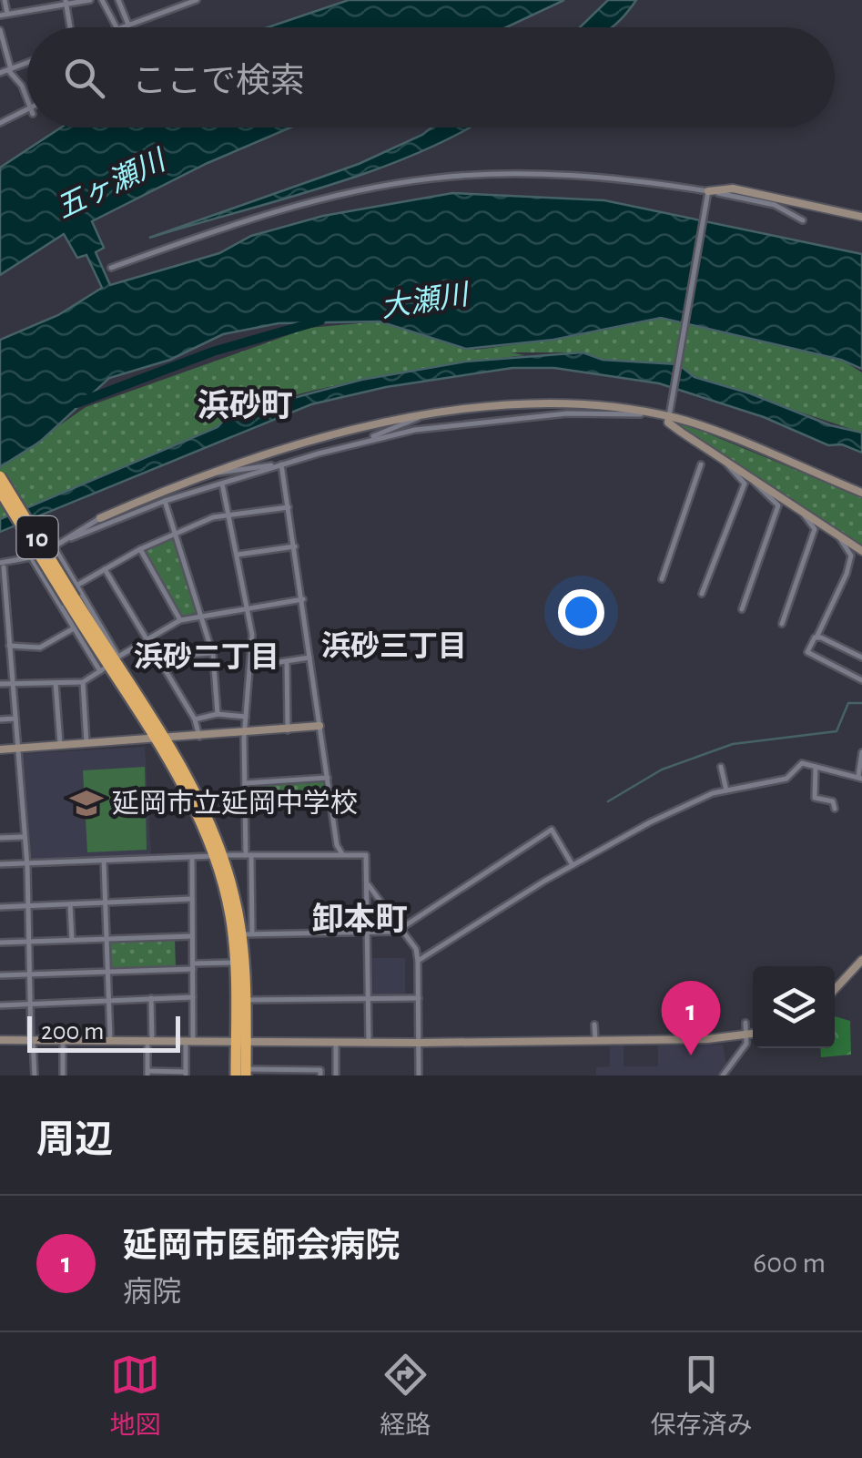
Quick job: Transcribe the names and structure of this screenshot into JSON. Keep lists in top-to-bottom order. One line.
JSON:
{"streets":{"highway":["10"]},"districts":["浜砂町","浜砂三丁目","浜砂二丁目","卸本町"],"water":["五ヶ瀬川","大瀬川"],"places":{"school or university":["延岡市立延岡中学校"]},"scale_bar":"200 m","page":{"search":"ここで検索","pins":"1","scale":"200 m","heading":"周辺","list":[{"mark":"1","name":"延岡市医師会病院","note":"病院","value":"600 m"}],"nav":["地図","経路","保存済み"]}}
